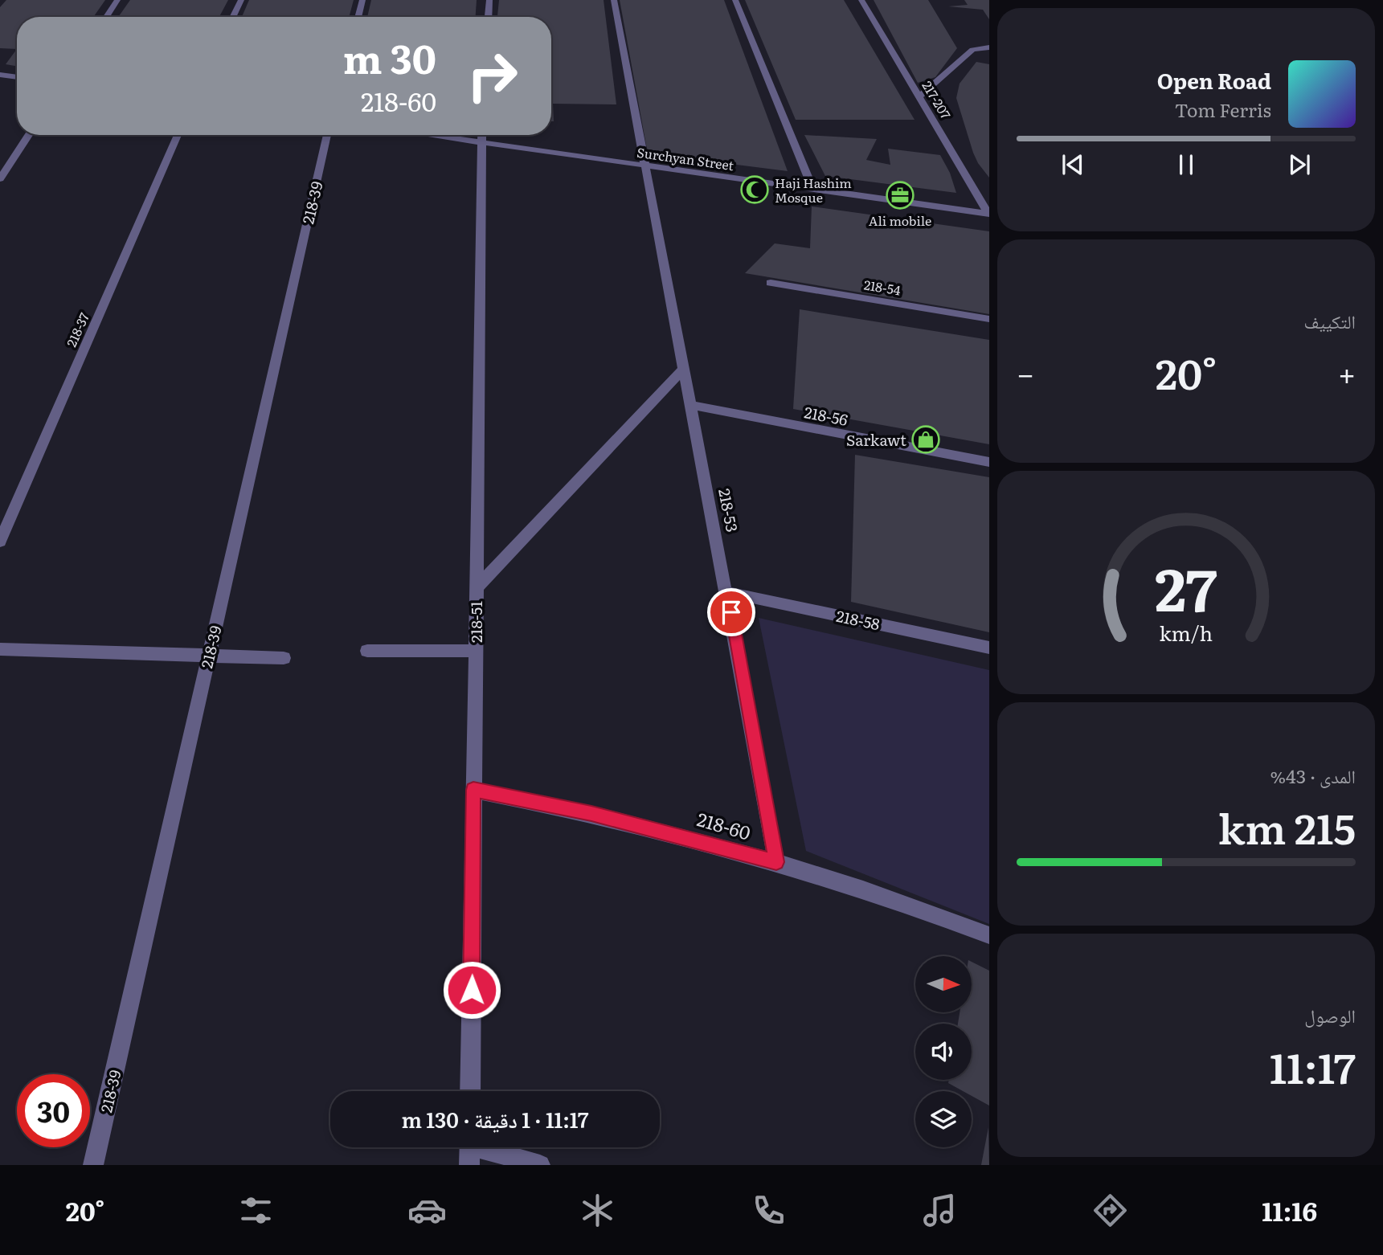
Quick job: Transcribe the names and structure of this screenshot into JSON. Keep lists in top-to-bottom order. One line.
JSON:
{"streets":{"street":["217-207","Surchyan Street","218-39","218-54","218-37","218-56","218-53","218-58","218-51","218-60"]},"crossings":[["217-207","Surchyan Street"],["Surchyan Street","218-53"],["Surchyan Street","218-51"],["218-56","218-53"],["218-53","218-58"],["218-53","218-60"],["218-51","218-60"]],"places":{"mosque":["Haji Hashim Mosque"],"office":["Ali mobile"],"shop":["Sarkawt"]},"north":"right","page":{"turn":["30 m","218-60"],"song":["Open Road","Tom Ferris"],"tile":["التكييف",["المدى · 43%","215 km"],["الوصول","11:17"]],"heat":["−","20°","+"],"limit":"30","trip":"11:17 · 1 دقيقة · 130 m","tabs":["11:16","20°"],"gauge":["27","km/h"]}}
